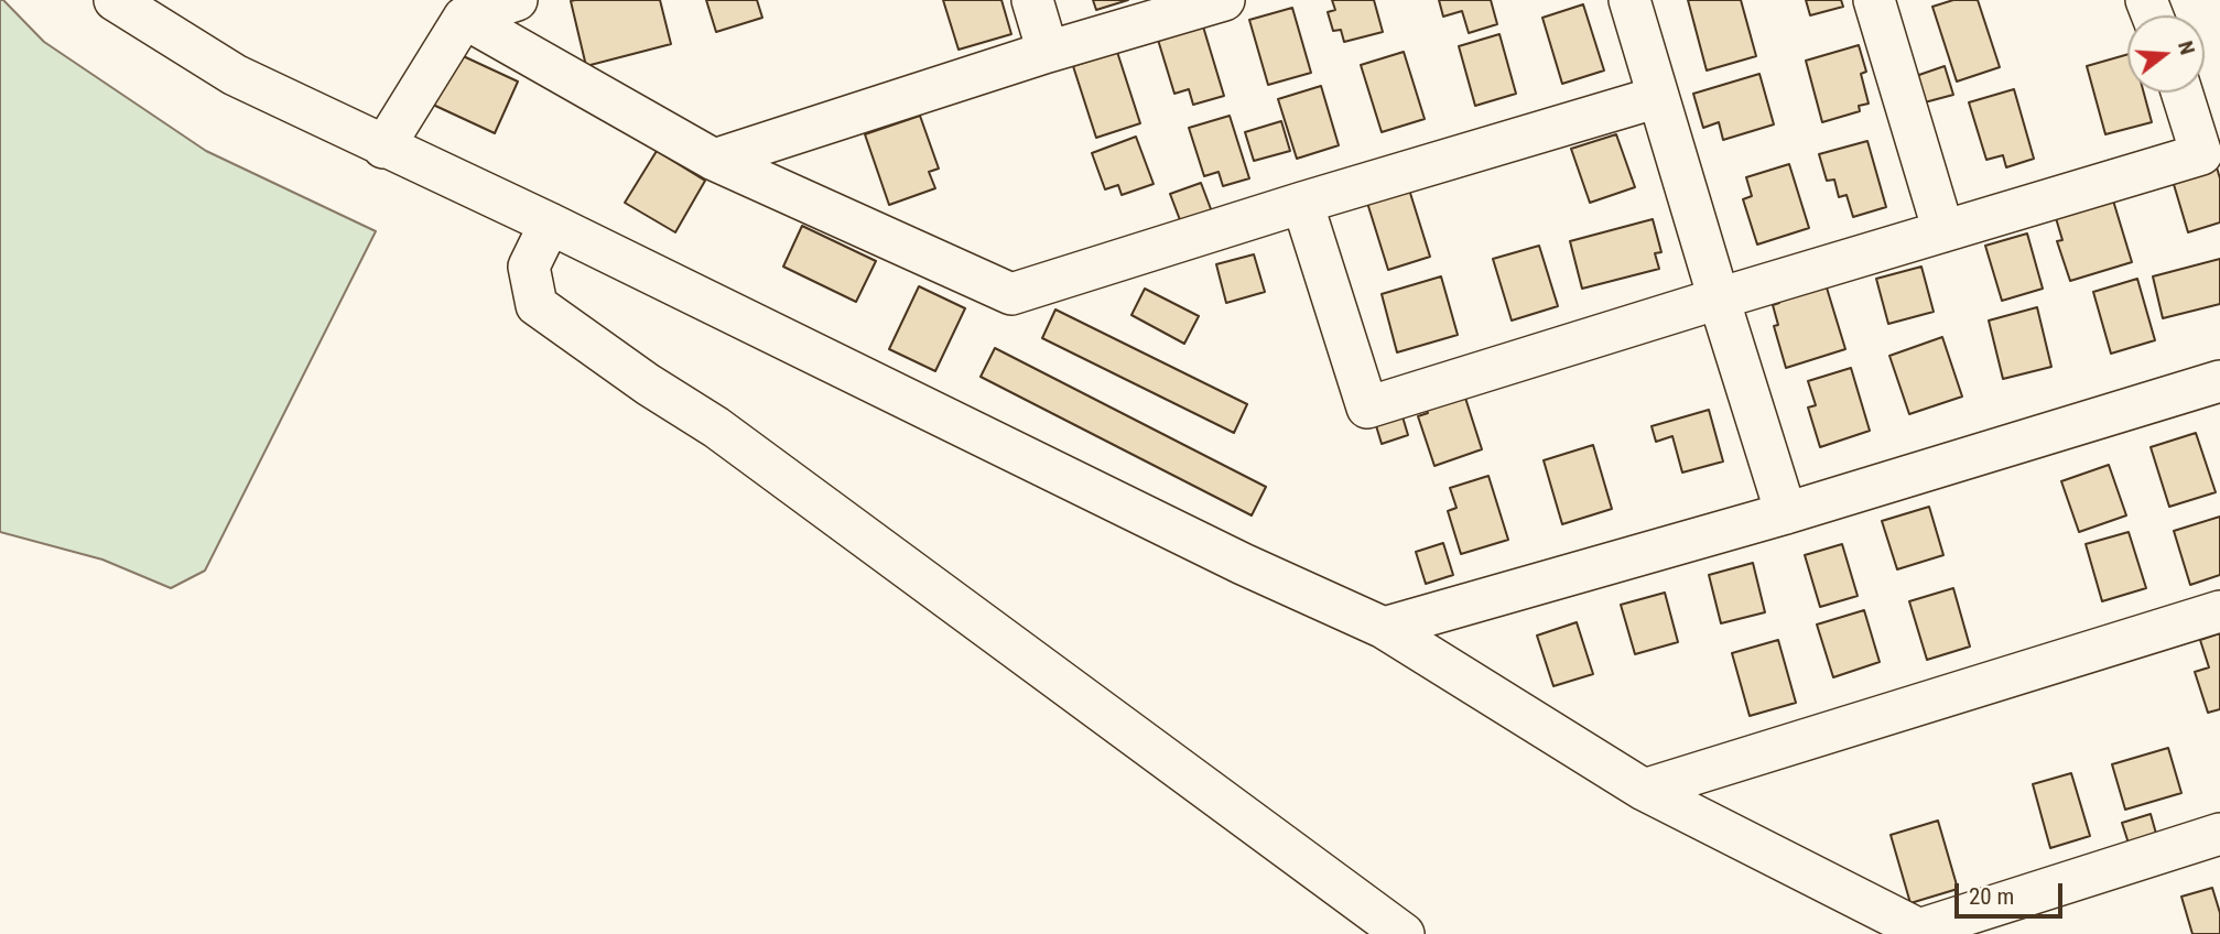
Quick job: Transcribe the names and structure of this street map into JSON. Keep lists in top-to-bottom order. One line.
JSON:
{"scale_bar":"20 m","north":"right"}
